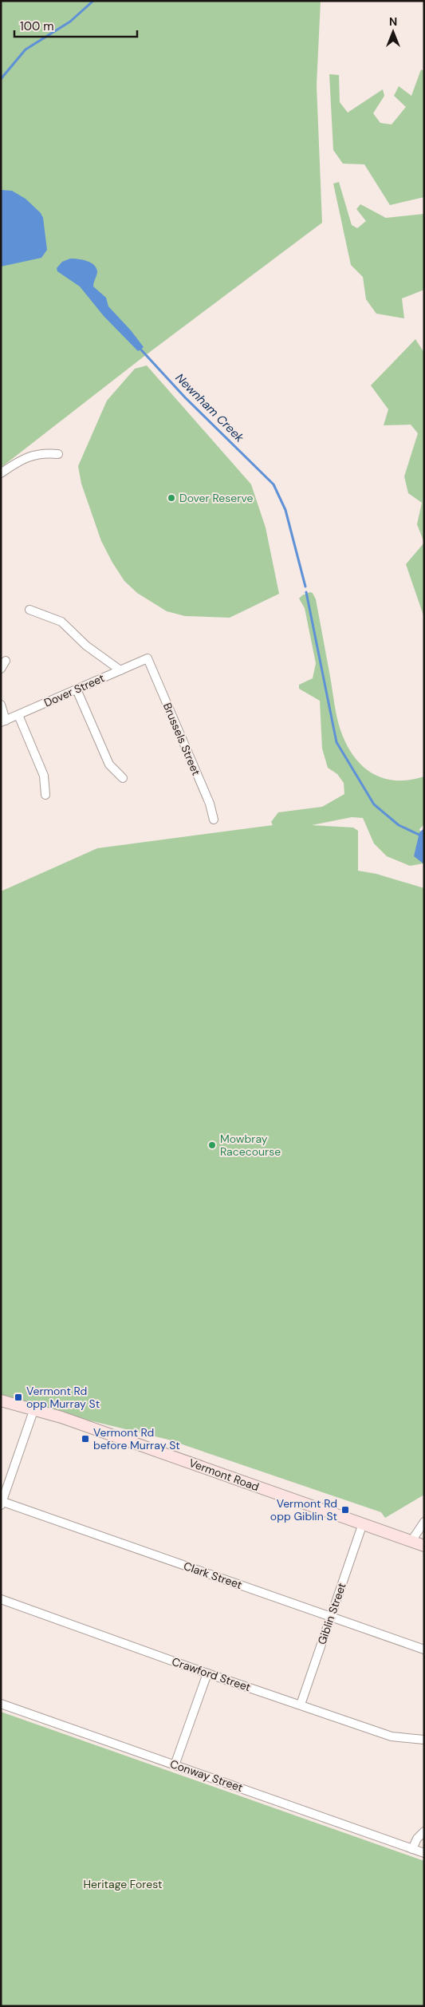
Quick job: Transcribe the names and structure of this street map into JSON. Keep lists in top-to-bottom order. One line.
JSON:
{"streets":{"street":["Dover Street","Brussels Street","Vermont Road","Clark Street","Giblin Street","Crawford Street","Conway Street"]},"crossings":[["Dover Street","Brussels Street"],["Vermont Road","Giblin Street"],["Clark Street","Giblin Street"],["Giblin Street","Crawford Street"]],"water":["Newnham Creek"],"parks":["Heritage Forest"],"places":{"other":["Dover Reserve","Mowbray Racecourse"],"transit":["Vermont Rd opp Murray St","Vermont Rd before Murray St","Vermont Rd opp Giblin St"]},"scale_bar":"100 m","north":"top"}
